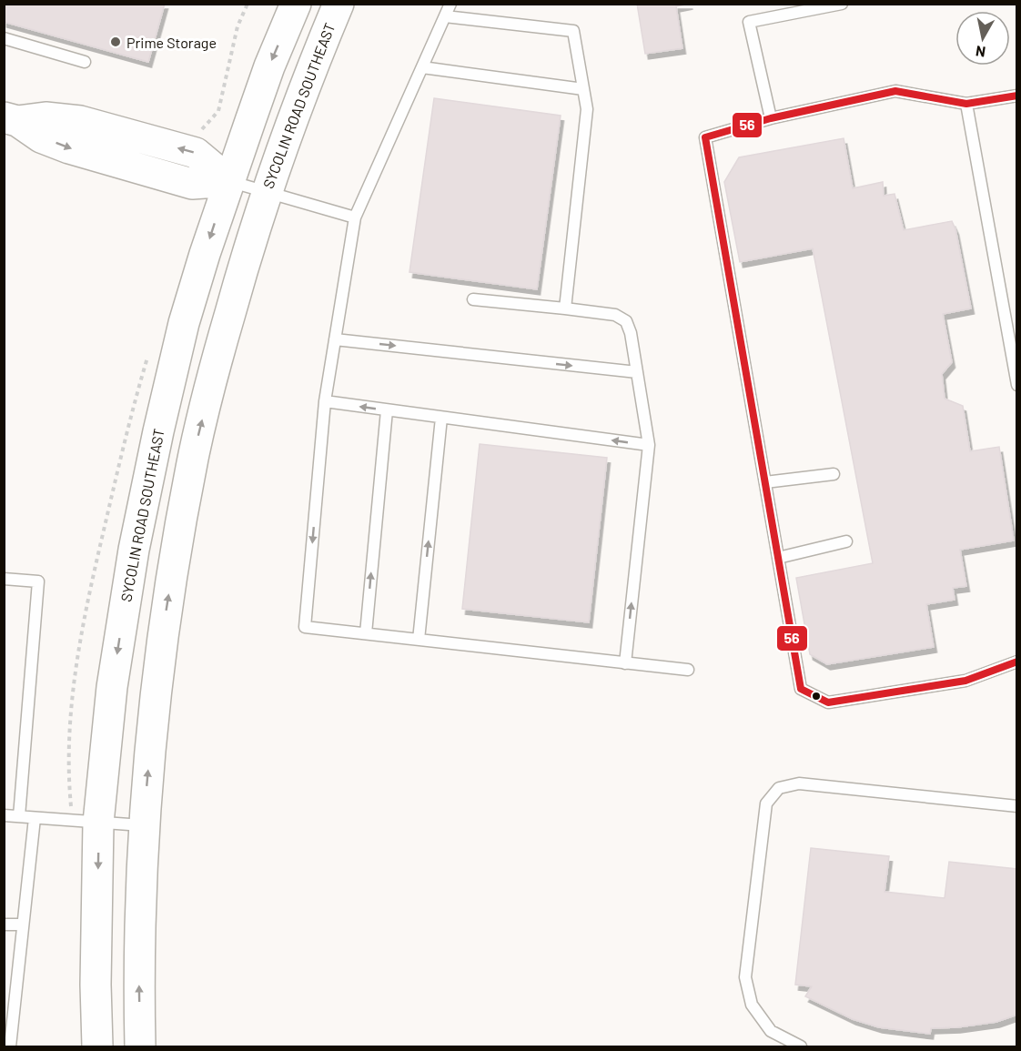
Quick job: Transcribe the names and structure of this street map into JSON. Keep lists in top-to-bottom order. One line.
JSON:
{"streets":{"main road":["SYCOLIN ROAD SOUTHEAST"]},"places":["Prime Storage"],"lines":["transit line 56"],"north":"bottom"}
